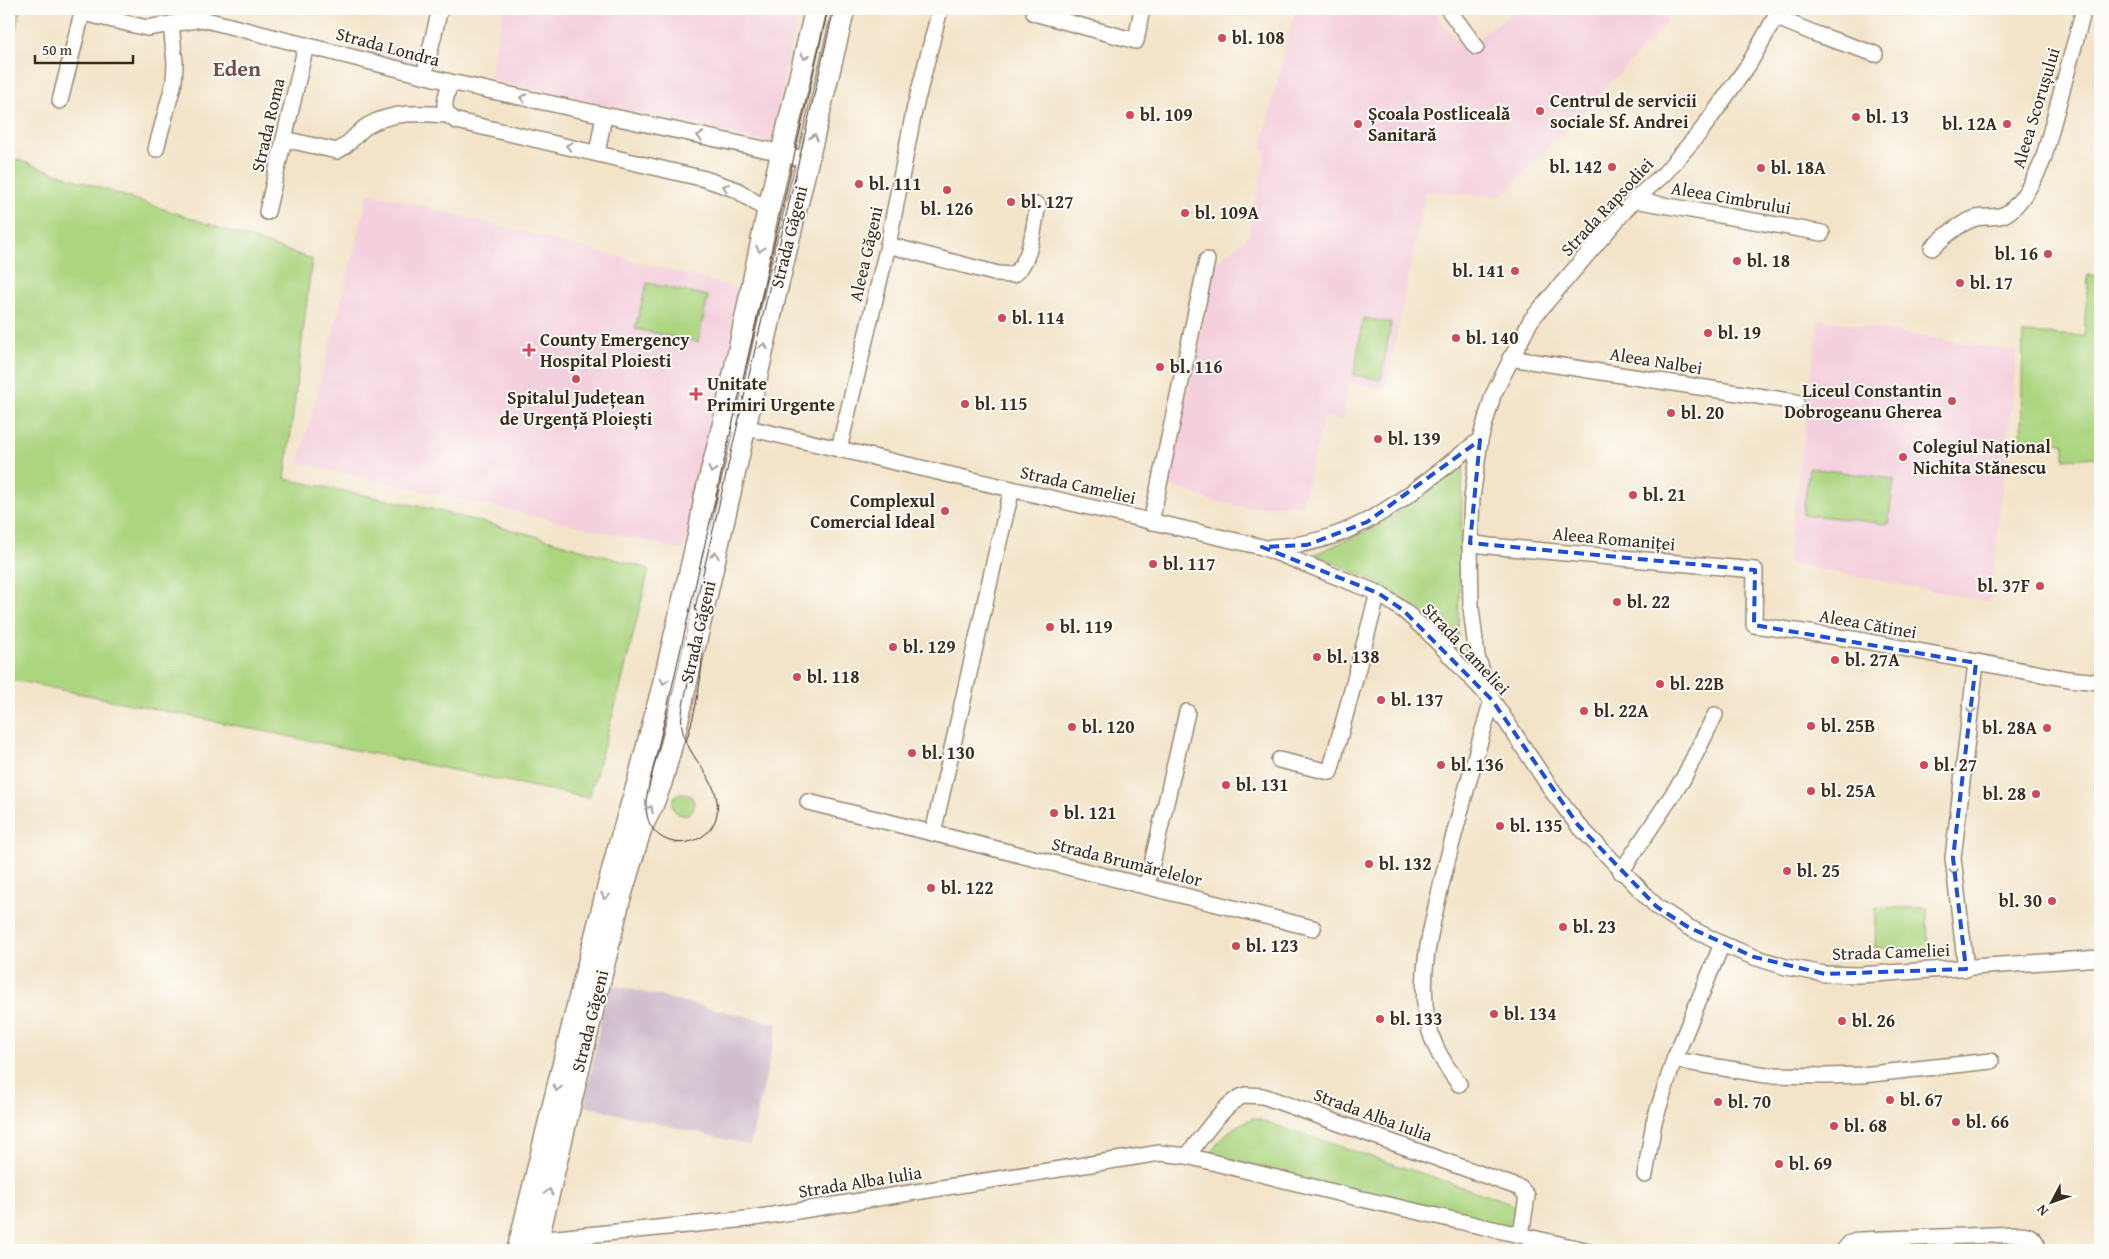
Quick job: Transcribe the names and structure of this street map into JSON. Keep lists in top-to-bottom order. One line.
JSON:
{"streets":{"main road":["Strada Găgeni"],"street":["Strada Londra","Aleea Scorușului","Strada Roma","Aleea Cimbrului","Strada Rapsodiei","Aleea Găgeni","Aleea Nalbei","Strada Cameliei","Aleea Romaniței","Aleea Cătinei","Strada Brumărelelor","Strada Alba Iulia"]},"crossings":[["Strada Londra","Strada Roma"],["Strada Londra","Strada Găgeni"],["Aleea Cimbrului","Strada Rapsodiei"],["Strada Rapsodiei","Aleea Nalbei"],["Strada Rapsodiei","Strada Cameliei"],["Strada Rapsodiei","Aleea Romaniței"],["Strada Găgeni","Strada Cameliei"],["Strada Găgeni","Strada Alba Iulia"],["Aleea Găgeni","Strada Cameliei"],["Aleea Romaniței","Aleea Cătinei"]],"districts":["Eden"],"places":{"other":["bl. 108","Centrul de servicii sociale Sf. Andrei","bl. 109","bl. 13","Școala Postliceală Sanitară","bl. 12A","bl. 142","bl. 18A","bl. 111","bl. 126","bl. 127","bl. 109A","bl. 16","bl. 18","bl. 141","bl. 17","bl. 114","bl. 19","bl. 140","bl. 116","Spitalul Județean de Urgență Ploiești","Liceul Constantin Dobrogeanu Gherea","bl. 115","bl. 20","bl. 139","Colegiul Național Nichita Stănescu","bl. 21","Complexul Comercial Ideal","bl. 117","bl. 37F","bl. 22","bl. 119","bl. 129","bl. 138","bl. 27A","bl. 118","bl. 22B","bl. 137","bl. 22A","bl. 25B","bl. 120","bl. 28A","bl. 130","bl. 136","bl. 27","bl. 131","bl. 25A","bl. 28","bl. 121","bl. 135","bl. 132","bl. 25","bl. 122","bl. 30","bl. 23","bl. 123","bl. 134","bl. 133","bl. 26","bl. 67","bl. 70","bl. 66","bl. 68","bl. 69"],"health":["County Emergency Hospital Ploiesti","Unitate Primiri Urgente"]},"scale_bar":"50 m","north":"bottom left"}
